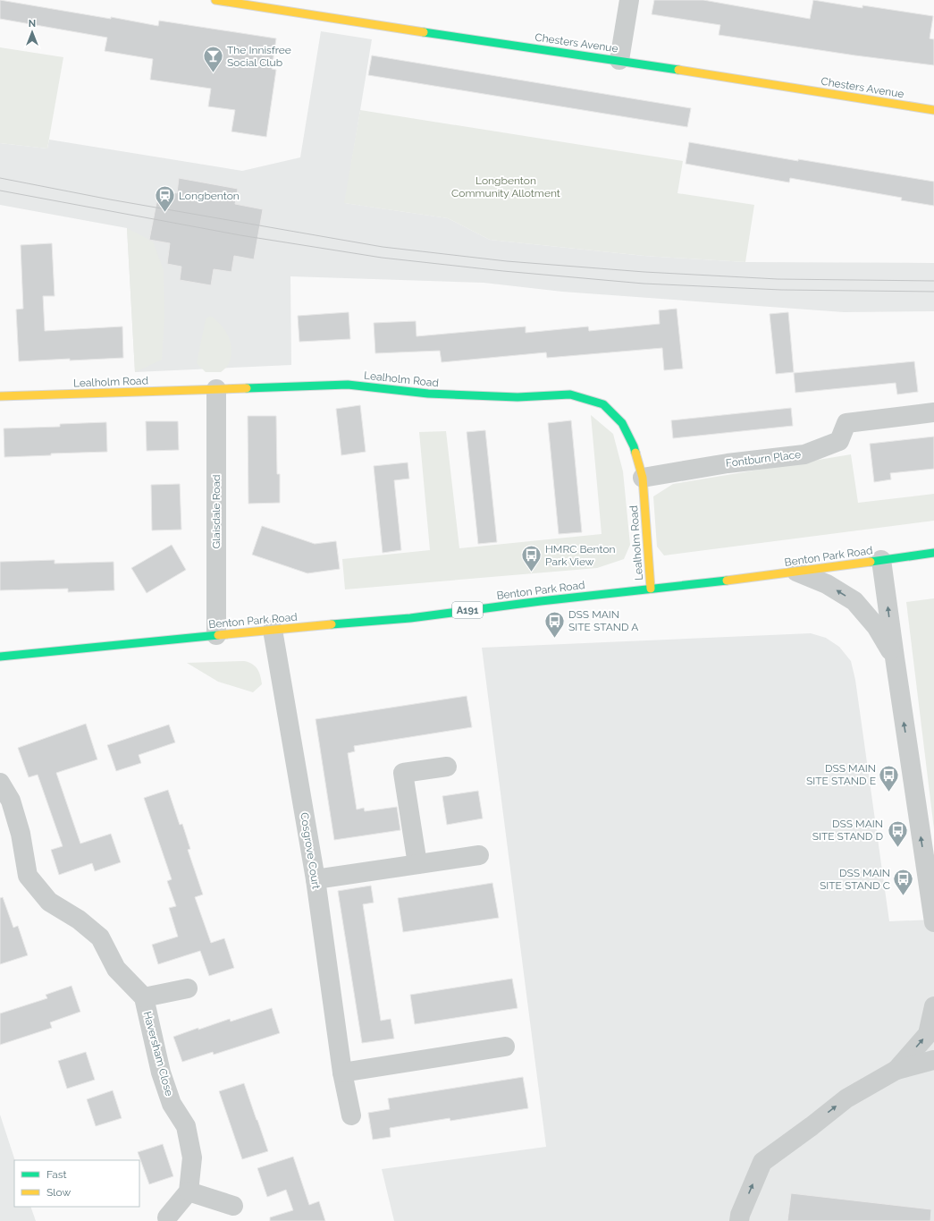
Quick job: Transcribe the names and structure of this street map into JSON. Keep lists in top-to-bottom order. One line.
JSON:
{"streets":{"street":["Chesters Avenue","Lealholm Road","Fontburn Place","Glaisdale Road","Benton Park Road","A191","Cosgrove Court","Haversham Close"]},"crossings":[["Lealholm Road","Fontburn Place"],["Lealholm Road","Glaisdale Road"],["Lealholm Road","Benton Park Road"],["Glaisdale Road","Benton Park Road"],["Benton Park Road","Cosgrove Court"]],"parks":["Longbenton Community Allotment"],"places":{"bar":["The Innisfree Social Club"],"station":["Longbenton"],"bus stop":["HMRC Benton Park View","DSS MAIN SITE STAND A","DSS MAIN SITE STAND E","DSS MAIN SITE STAND D","DSS MAIN SITE STAND C"]},"legend":["Fast","Slow"],"north":"top"}
